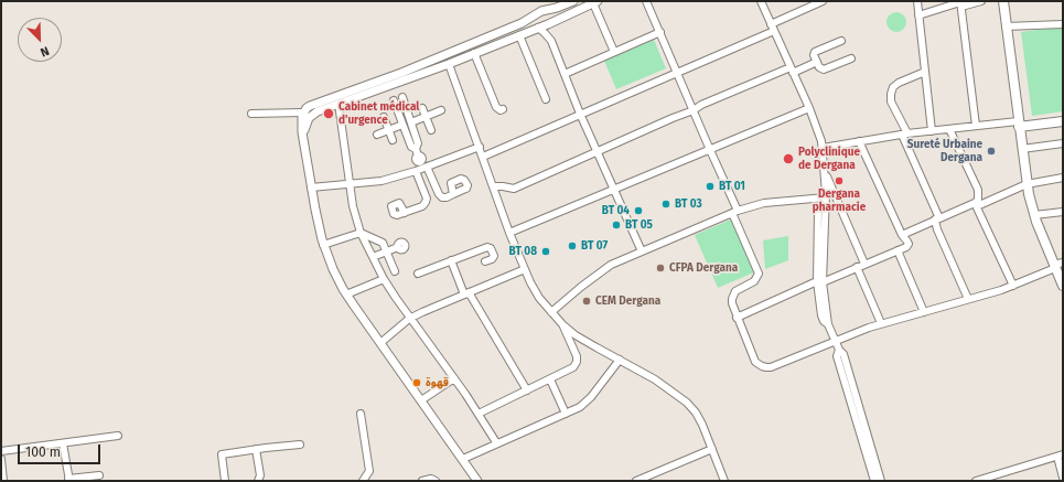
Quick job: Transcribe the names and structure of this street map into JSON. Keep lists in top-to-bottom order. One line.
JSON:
{"places":["Cabinet médical d'urgence","Sureté Urbaine Dergana","Polyclinique de Dergana","Dergana pharmacie","BT 01","BT 03","BT 04","BT 05","BT 07","BT 08","CFPA Dergana","CEM Dergana","قهوة"],"scale_bar":"100 m","north":"bottom right"}
